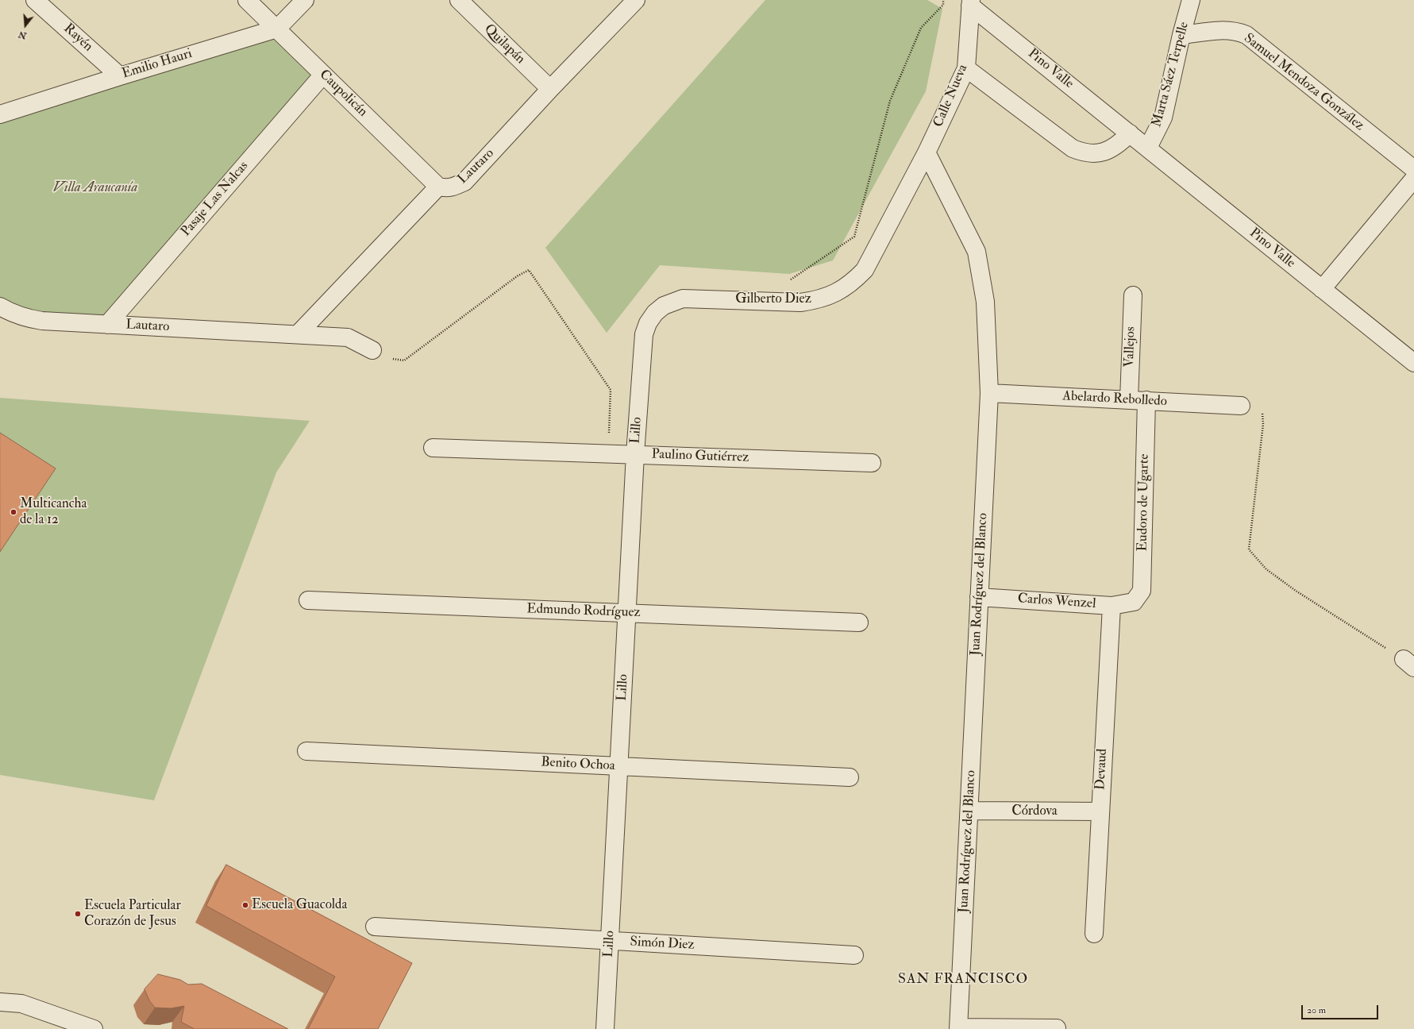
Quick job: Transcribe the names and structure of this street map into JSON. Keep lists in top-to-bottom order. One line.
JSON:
{"streets":{"street":["Rayén","Quilapán","Emilio Hauri","Pino Valle","Marta Sáez Terpelle","Samuel Mendoza González","Caupolicán","Calle Nueva","Lautaro","Pasaje Las Nalcas","Gilberto Diez","Vallejos","Abelardo Rebolledo","Lillo","Paulino Gutiérrez","Eudoro de Ugarte","Juan Rodríguez del Blanco","Carlos Wenzel","Edmundo Rodríguez","Benito Ochoa","Devaud","Córdova","Simón Diez"]},"crossings":[["Rayén","Emilio Hauri"],["Quilapán","Lautaro"],["Emilio Hauri","Caupolicán"],["Pino Valle","Marta Sáez Terpelle"],["Pino Valle","Calle Nueva"],["Marta Sáez Terpelle","Samuel Mendoza González"],["Caupolicán","Lautaro"],["Caupolicán","Pasaje Las Nalcas"],["Calle Nueva","Gilberto Diez"],["Calle Nueva","Juan Rodríguez del Blanco"],["Lautaro","Pasaje Las Nalcas"],["Gilberto Diez","Lillo"],["Gilberto Diez","Juan Rodríguez del Blanco"],["Vallejos","Abelardo Rebolledo"],["Abelardo Rebolledo","Eudoro de Ugarte"],["Abelardo Rebolledo","Juan Rodríguez del Blanco"],["Lillo","Paulino Gutiérrez"],["Lillo","Edmundo Rodríguez"],["Lillo","Benito Ochoa"],["Lillo","Simón Diez"],["Eudoro de Ugarte","Carlos Wenzel"],["Juan Rodríguez del Blanco","Carlos Wenzel"],["Juan Rodríguez del Blanco","Córdova"],["Carlos Wenzel","Devaud"],["Devaud","Córdova"]],"districts":["SAN FRANCISCO"],"parks":["Villa Araucanía"],"places":["Multicancha de la 12","Escuela Guacolda","Escuela Particular Corazón de Jesus"],"scale_bar":"20 m","north":"bottom"}
